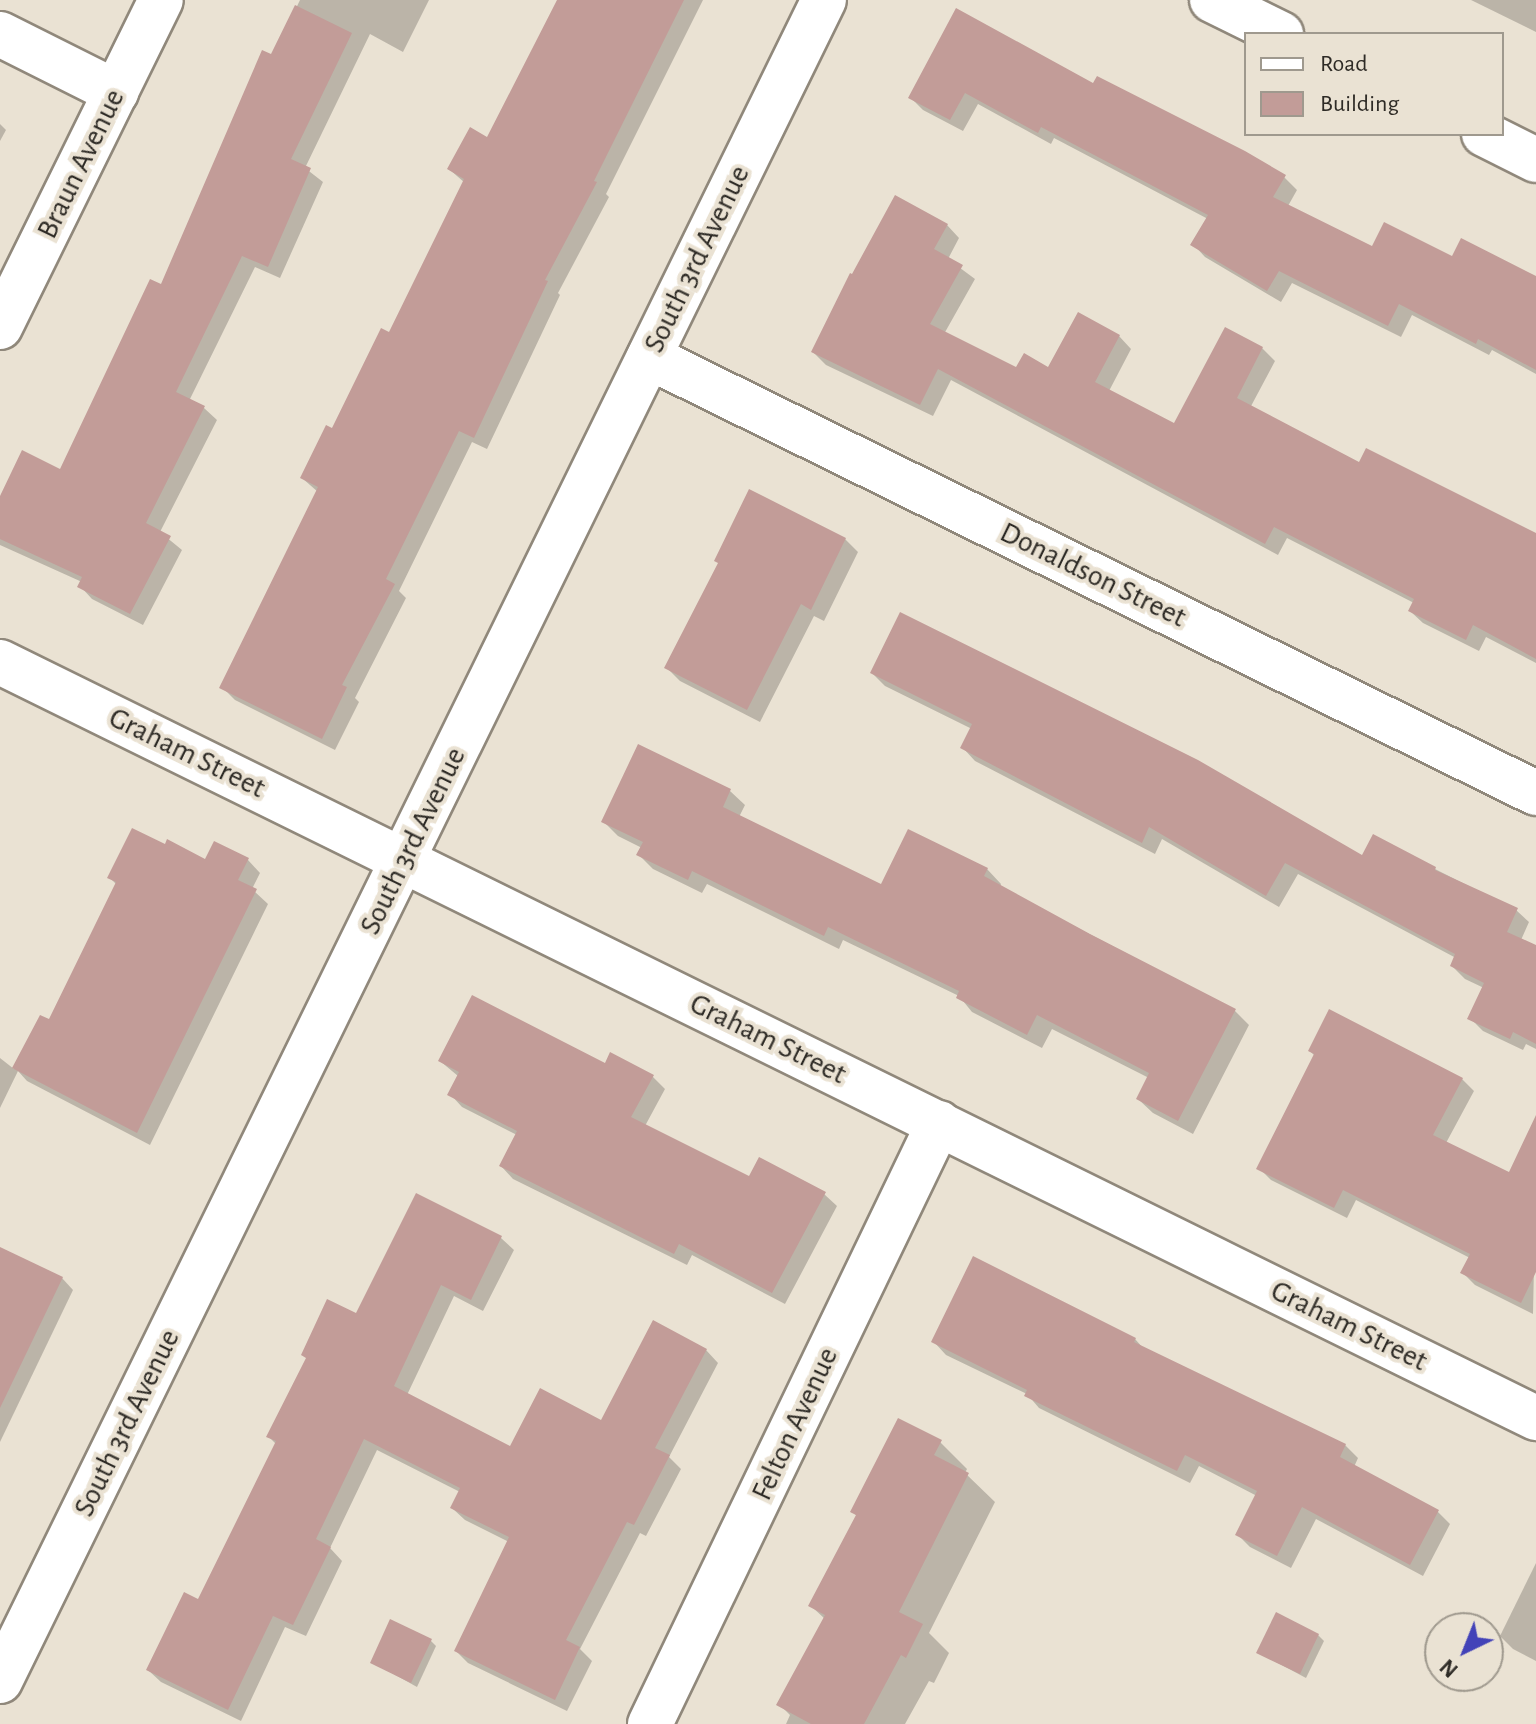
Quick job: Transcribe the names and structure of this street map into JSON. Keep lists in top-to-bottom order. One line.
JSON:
{"streets":{"street":["Braun Avenue","South 3rd Avenue","Donaldson Street","Graham Street","Felton Avenue"]},"crossings":[["South 3rd Avenue","Donaldson Street"],["South 3rd Avenue","Graham Street"],["Graham Street","Felton Avenue"]],"legend":["Road","Building"],"north":"bottom left"}
